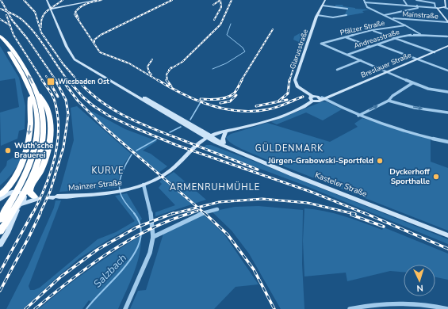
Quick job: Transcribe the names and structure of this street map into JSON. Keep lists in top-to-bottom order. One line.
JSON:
{"streets":{"street":["Mainstraße","Pfälzer Straße","Andreasstraße","Glarusstraße","Breslauer Straße","Kasteler Straße","Mainzer Straße"]},"crossings":[["Pfälzer Straße","Andreasstraße"],["Glarusstraße","Breslauer Straße"],["Kasteler Straße","Mainzer Straße"]],"districts":["GÜLDENMARK","KURVE","ARMENRUHMÜHLE"],"water":["Salzbach"],"places":{"transit":["Wiesbaden Ost"],"other":["Wuth'sche Brauerei","Jürgen-Grabowski-Sportfeld","Dyckerhoff Sporthalle"]},"north":"bottom"}
